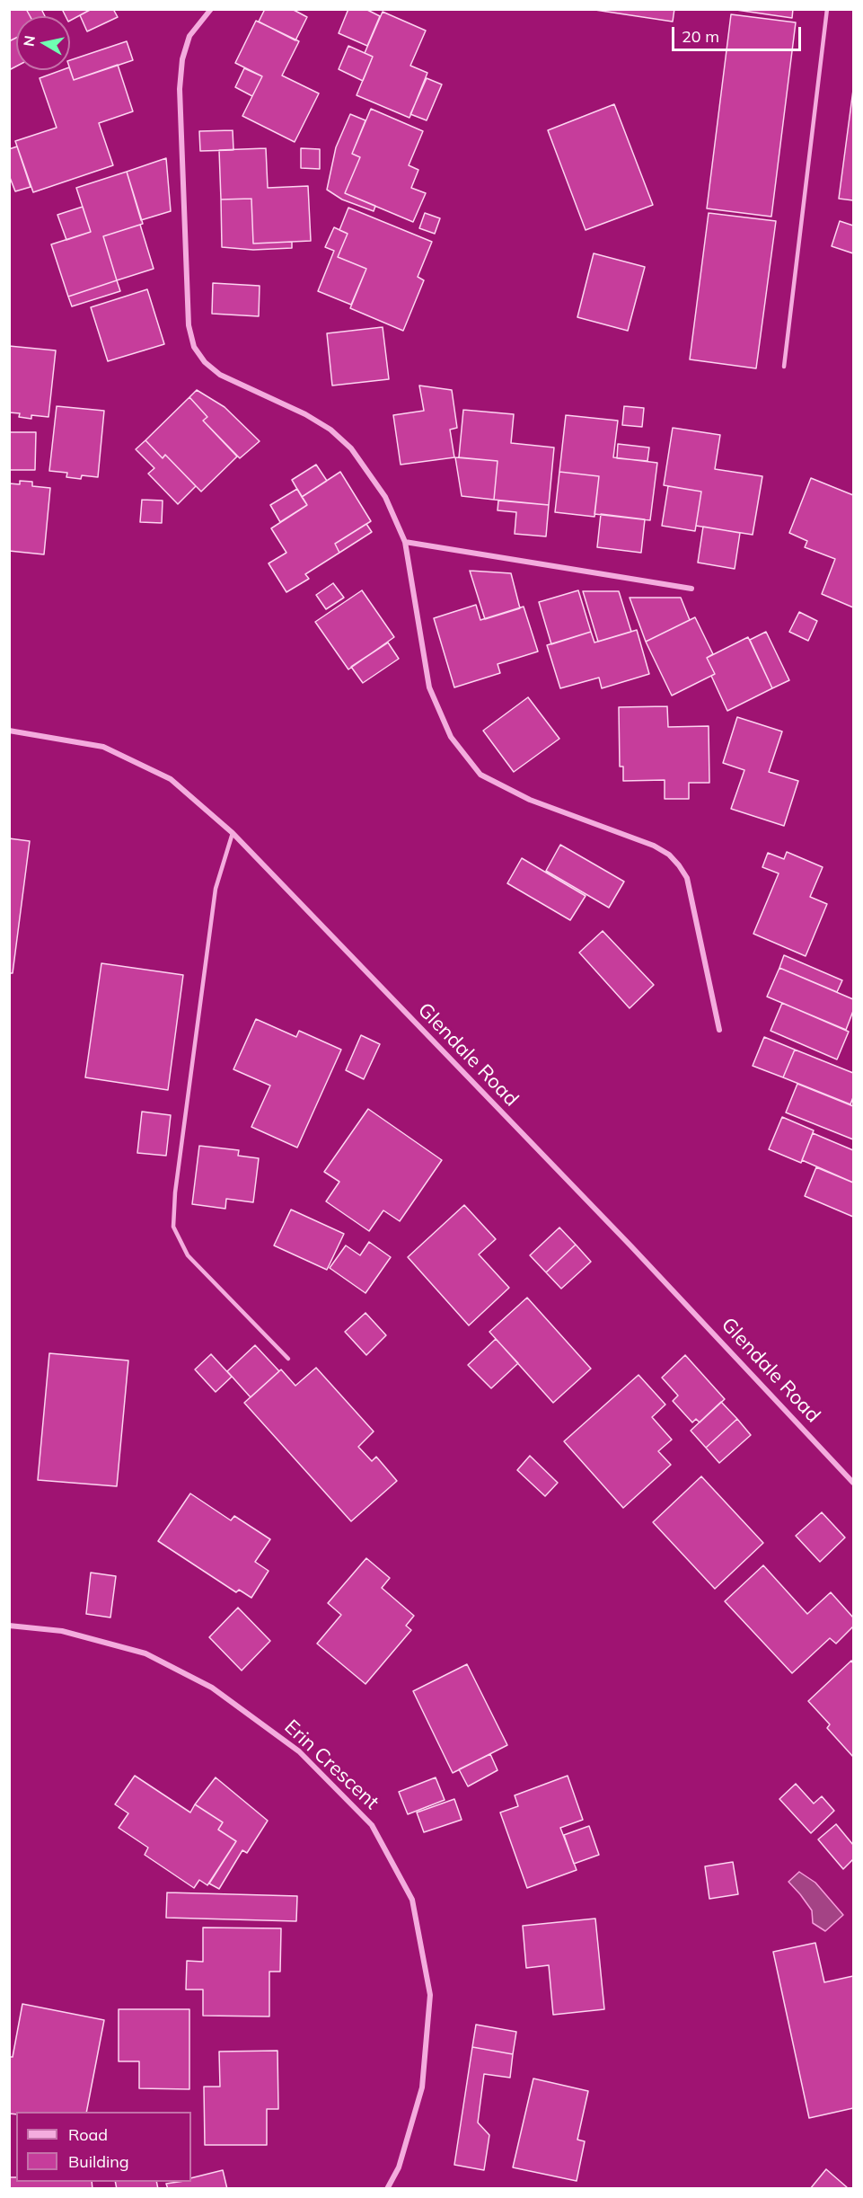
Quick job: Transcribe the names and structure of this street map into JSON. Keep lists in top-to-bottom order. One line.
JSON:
{"streets":{"street":["Glendale Road","Erin Crescent"]},"legend":["Road","Building"],"scale_bar":"20 m","north":"left"}
